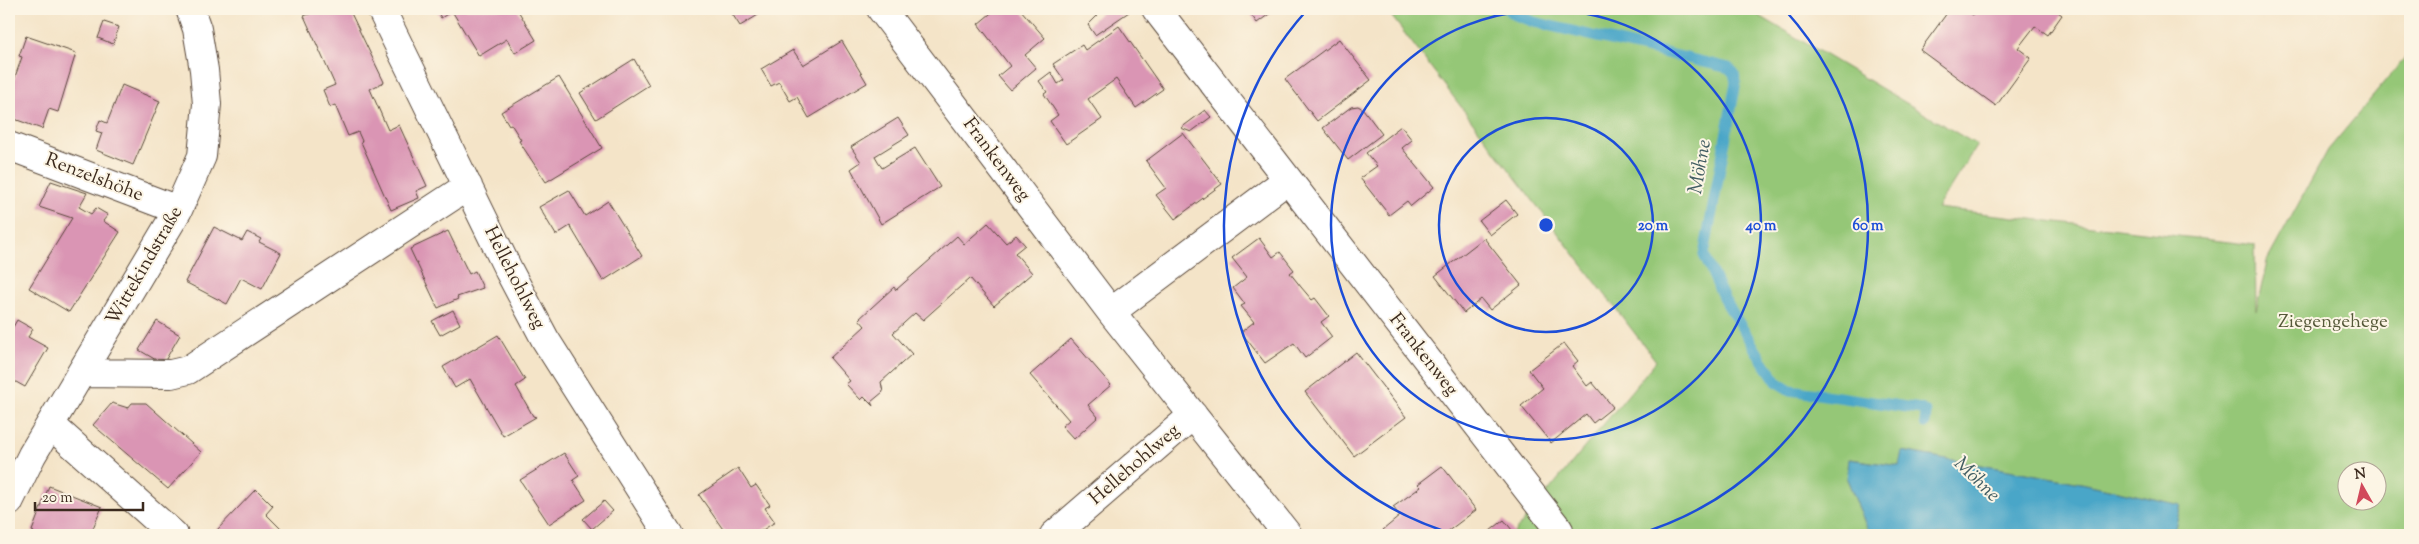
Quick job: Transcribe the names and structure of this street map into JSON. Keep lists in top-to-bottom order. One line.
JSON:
{"streets":{"street":["Frankenweg","Renzelshöhe","Wittekindstraße","Hellehohlweg"]},"crossings":[["Frankenweg","Hellehohlweg"],["Renzelshöhe","Wittekindstraße"]],"water":["Möhne"],"parks":["Ziegengehege"],"scale_bar":"20 m","north":"top","rings":["20 m","40 m","60 m"]}
